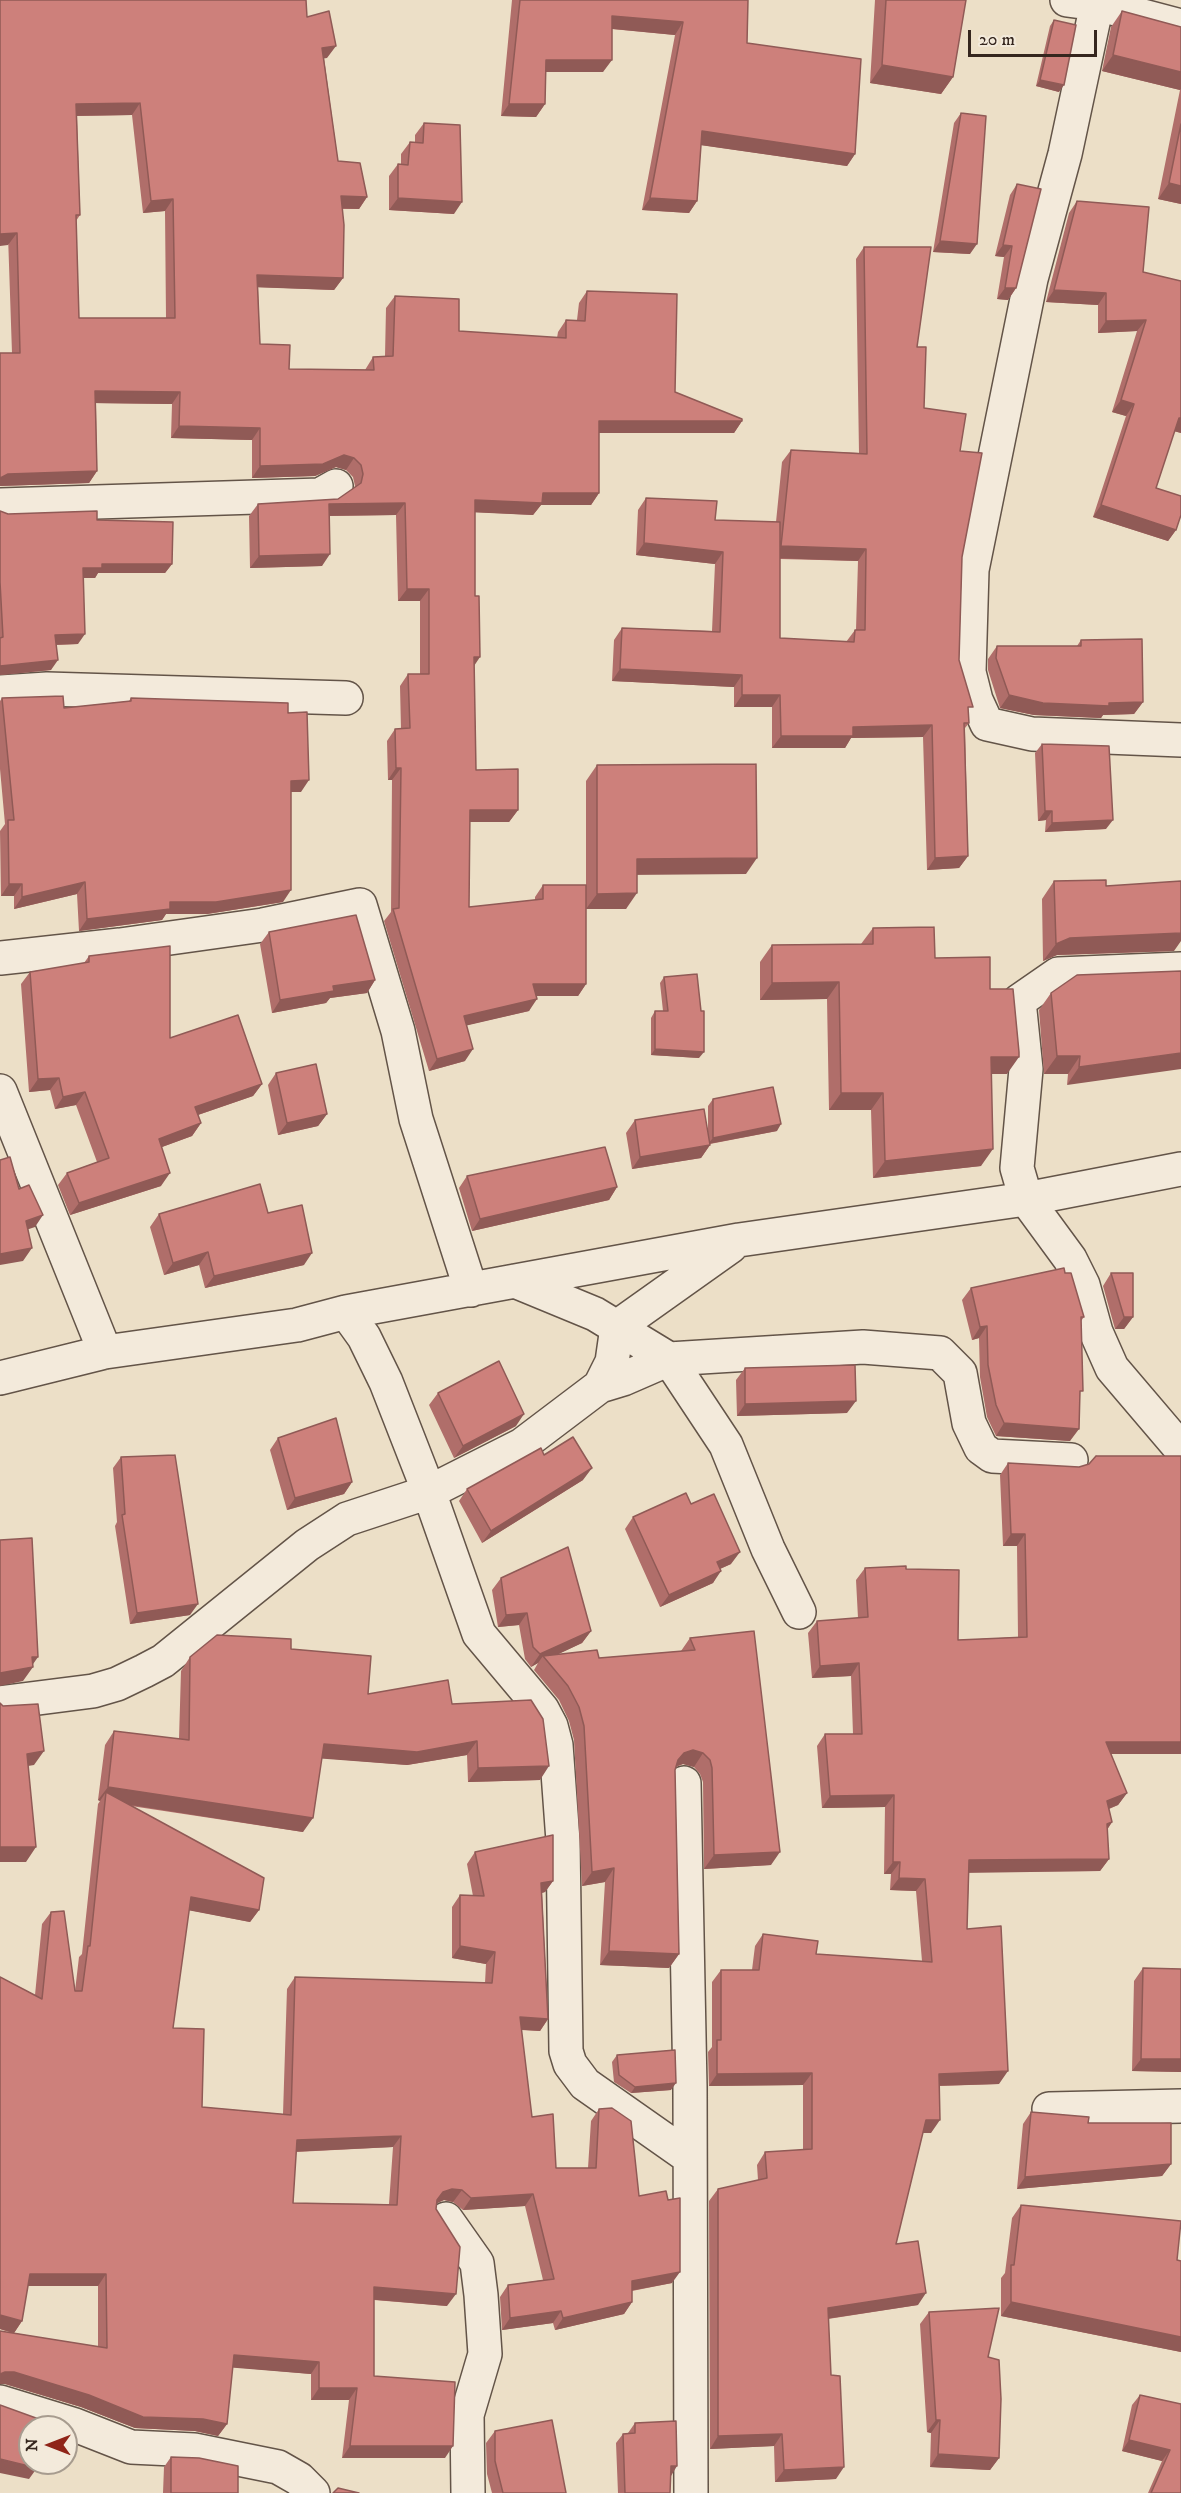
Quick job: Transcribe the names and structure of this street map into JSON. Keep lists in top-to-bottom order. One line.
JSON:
{"scale_bar":"20 m","north":"left"}
